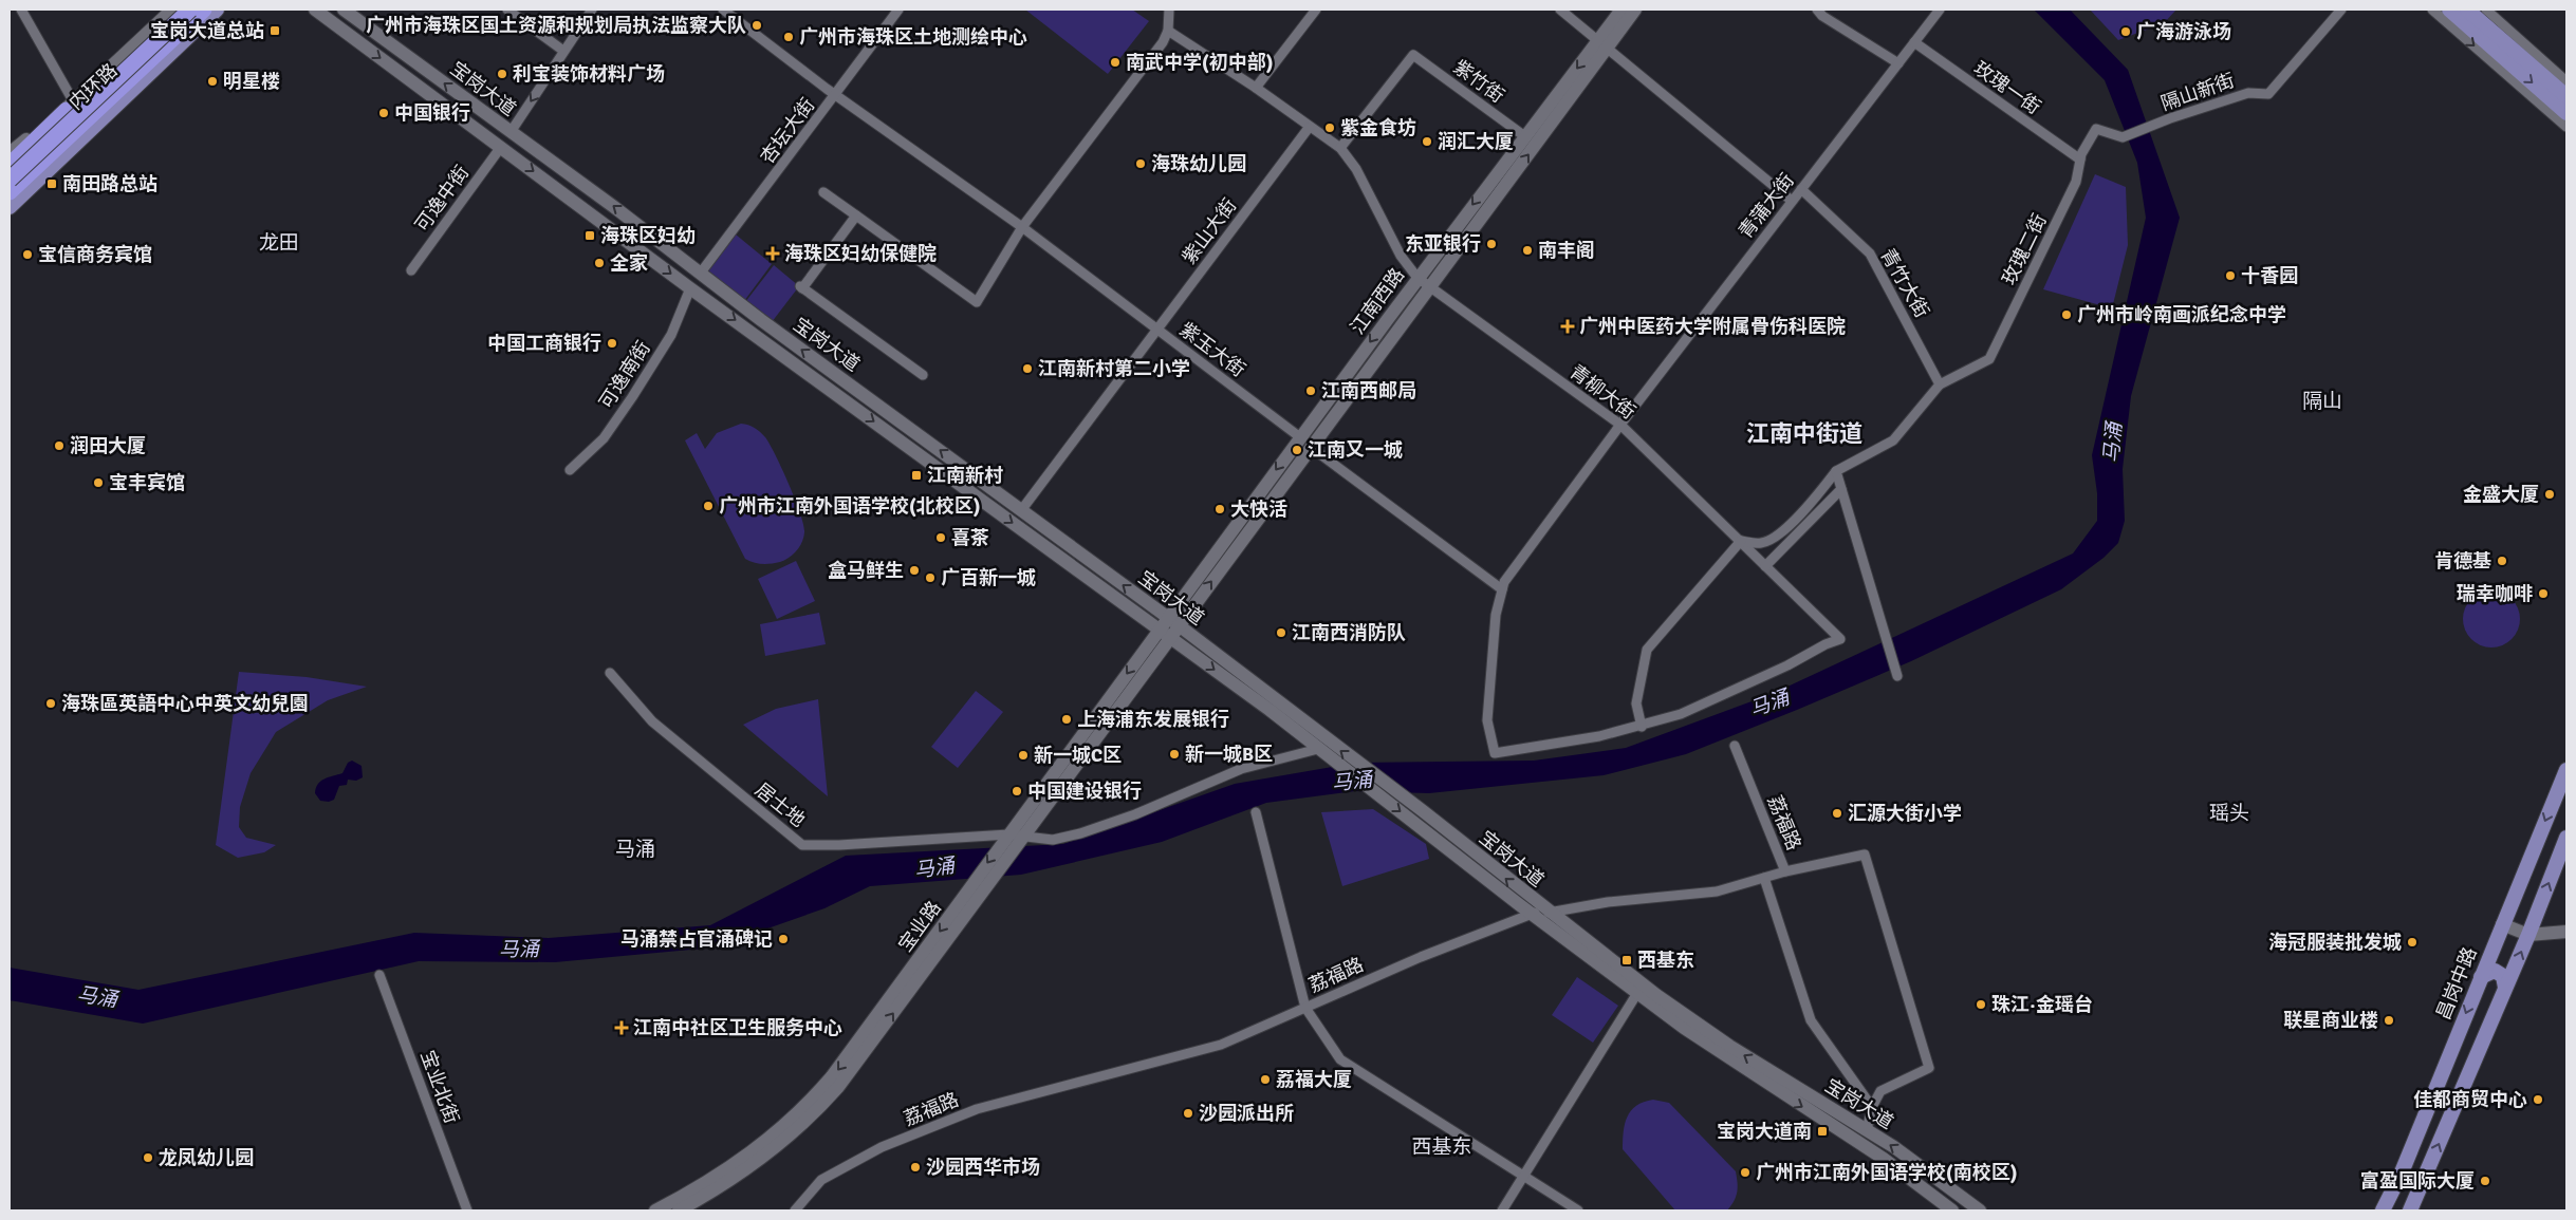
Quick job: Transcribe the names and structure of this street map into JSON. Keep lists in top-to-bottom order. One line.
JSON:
{"streets":{"highway":["内环路"],"main road":["宝岗大道","江南西路","宝业路","昌岗中路"],"street":["紫竹街","玫瑰一街","隔山新街","杏坛大街","可逸中街","青蒲大街","紫山大街","玫瑰二街","青竹大街","紫玉大街","可逸南街","青柳大街","居士地","荔福路","宝业北街"]},"crossings":[["紫竹街","江南西路"],["玫瑰一街","青蒲大街"],["玫瑰一街","玫瑰二街"],["宝岗大道","杏坛大街"],["宝岗大道","可逸中街"],["宝岗大道","江南西路"],["宝岗大道","紫玉大街"],["宝岗大道","可逸南街"],["宝岗大道","居士地"],["宝岗大道","荔福路"],["宝岗大道","宝业路"],["隔山新街","玫瑰二街"],["青蒲大街","青竹大街"],["青蒲大街","青柳大街"],["紫山大街","紫玉大街"],["玫瑰二街","青竹大街"],["江南西路","紫玉大街"],["江南西路","宝业路"],["居士地","宝业路"]],"districts":["龙田","隔山","江南中街道","瑶头","马涌","西基东"],"water":["马涌"],"places":{"other":["广州市海珠区国土资源和规划局执法监察大队","广海游泳场","广州市海珠区土地测绘中心","南武中学(初中部)","利宝装饰材料广场","明星楼","中国银行","紫金食坊","润汇大厦","海珠幼儿园","东亚银行","南丰阁","宝信商务宾馆","全家","十香园","广州市岭南画派纪念中学","中国工商银行","江南新村第二小学","江南西邮局","润田大厦","江南又一城","宝丰宾馆","金盛大厦","广州市江南外国语学校(北校区)","大快活","喜茶","肯德基","盒马鲜生","广百新一城","瑞幸咖啡","江南西消防队","海珠區英語中心中英文幼兒園","上海浦东发展银行","新一城B区","新一城C区","中国建设银行","汇源大街小学","马涌禁占官涌碑记","海冠服装批发城","珠江·金瑶台","联星商业楼","荔福大厦","佳都商贸中心","沙园派出所","龙凤幼儿园","沙园西华市场","广州市江南外国语学校(南校区)","富盈国际大厦"],"transit":["宝岗大道总站","南田路总站","海珠区妇幼","江南新村","西基东","宝岗大道南"],"health":["海珠区妇幼保健院","广州中医药大学附属骨伤科医院","江南中社区卫生服务中心"]}}
